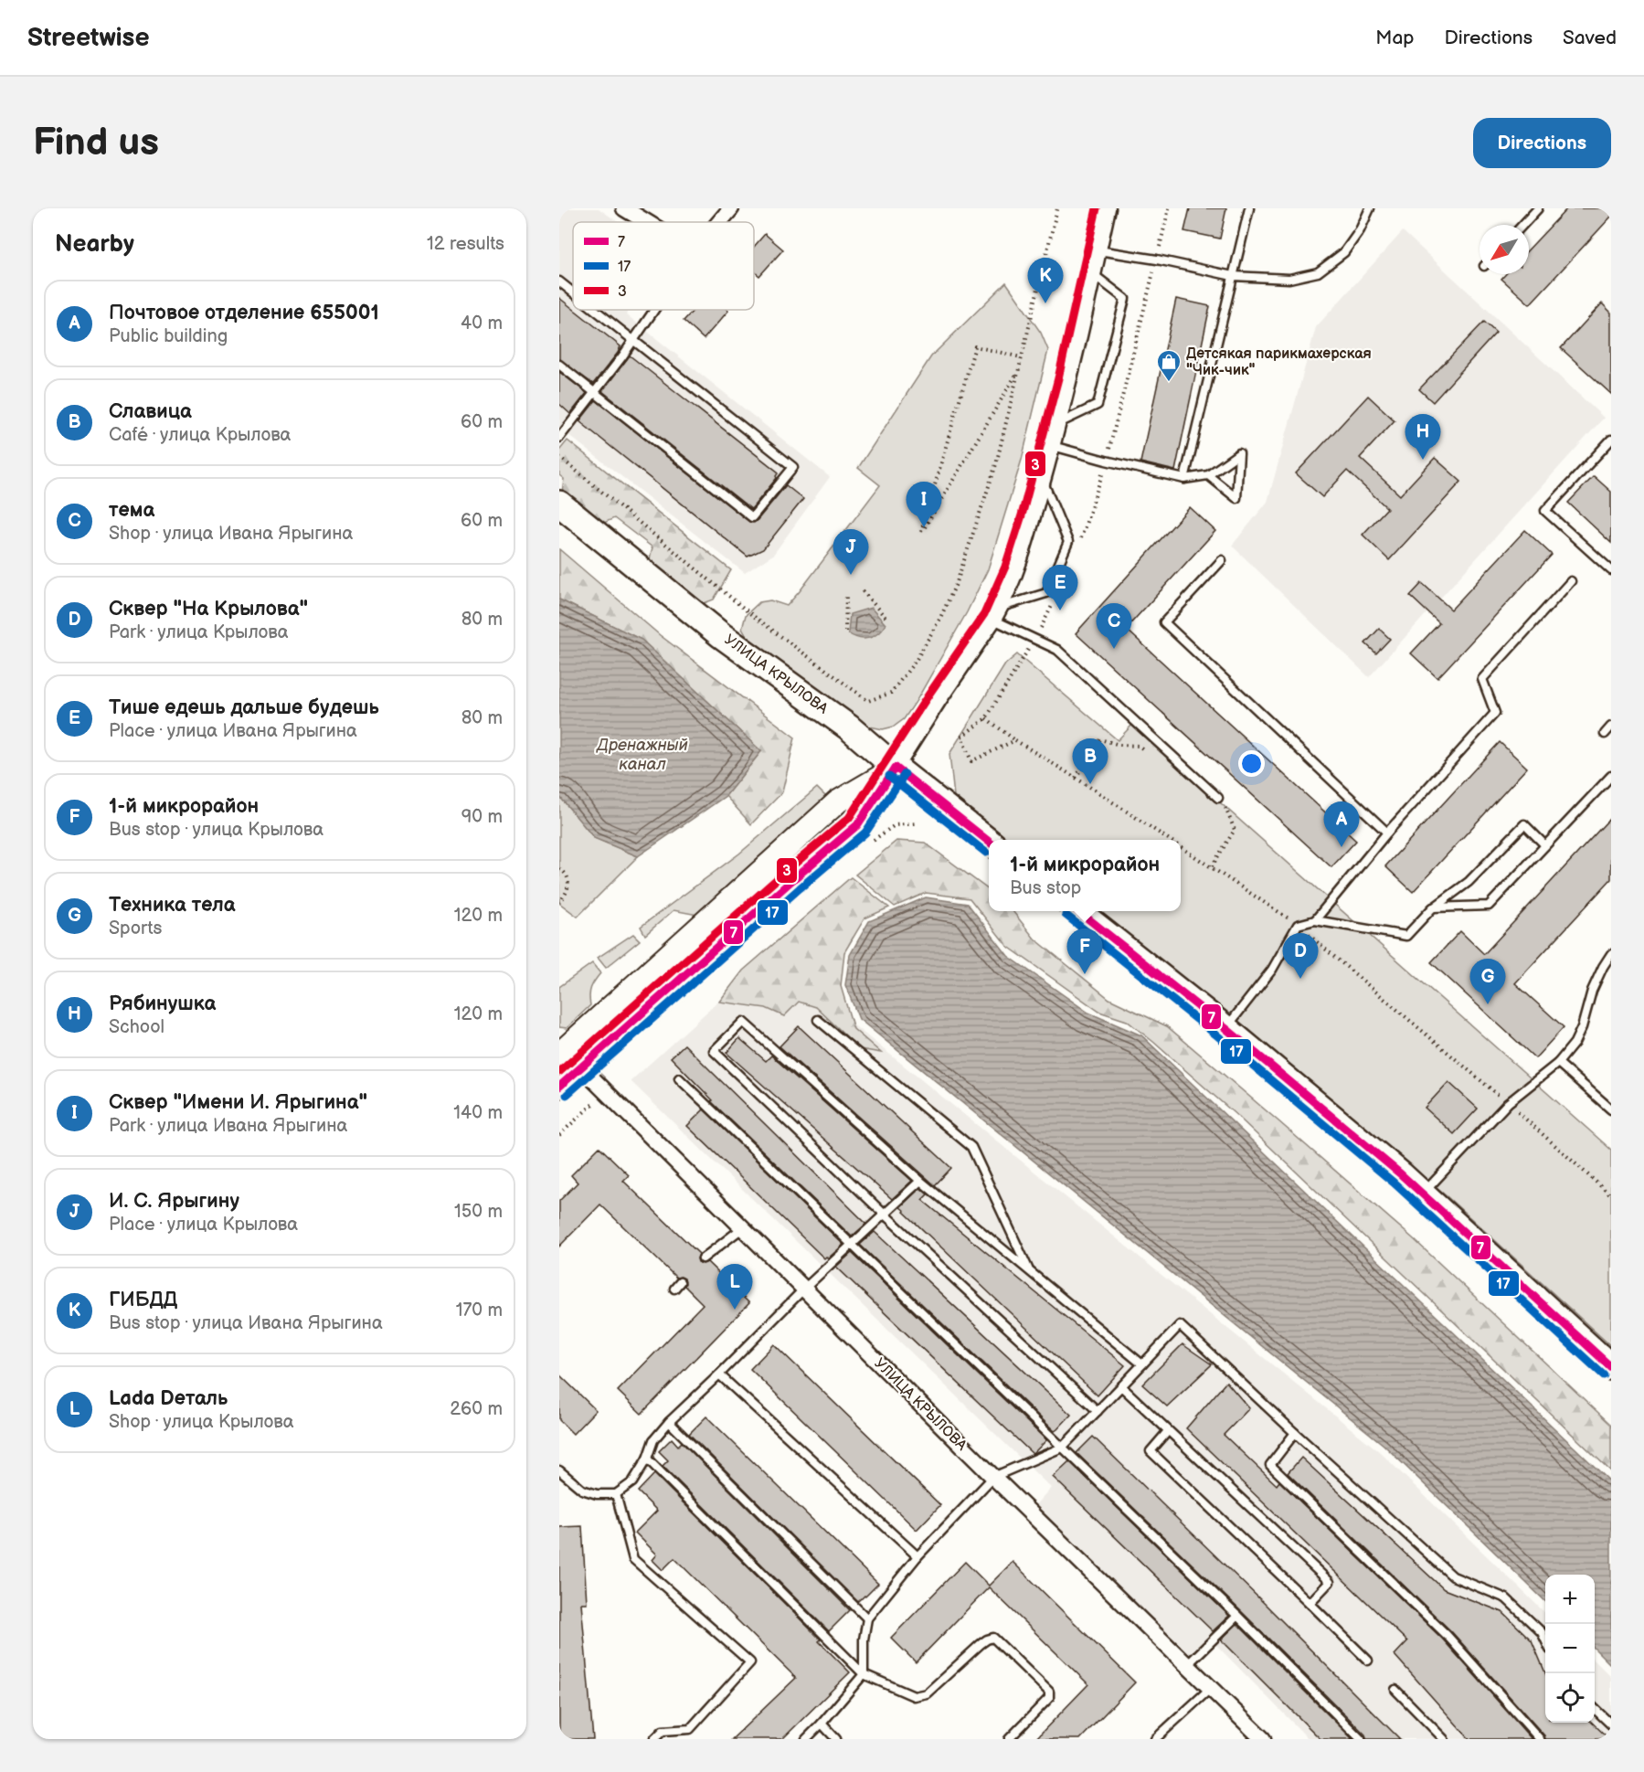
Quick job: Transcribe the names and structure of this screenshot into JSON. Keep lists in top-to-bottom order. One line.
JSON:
{"streets":{"main road":["УЛИЦА КРЫЛОВА"]},"water":["Дренажный канал"],"places":{"shop":["Детсякая парикмахерская \"Чик-чик\""]},"lines":["transit line 3","transit line 7","transit line 17"],"legend":["7","17","3"],"north":"bottom left","page":{"header":"Streetwise","nav":["Map","Directions","Saved"],"buttons":"Directions","title":"Find us","heading":["Nearby","12 results"],"pins":["K","H","I","J","E","C","B","A","F","D","G","L"],"list":[{"mark":"A","name":"Почтовое отделение 655001","note":"Public building","value":"40 m"},{"mark":"B","name":"Славица","note":"Café · улица Крылова","value":"60 m"},{"mark":"C","name":"тема","note":"Shop · улица Ивана Ярыгина","value":"60 m"},{"mark":"D","name":"Сквер \"На Крылова\"","note":"Park · улица Крылова","value":"80 m"},{"mark":"E","name":"Тише едешь дальше будешь","note":"Place · улица Ивана Ярыгина","value":"80 m"},{"mark":"F","name":"1-й микрорайон","note":"Bus stop · улица Крылова","value":"90 m"},{"mark":"G","name":"Техника тела","note":"Sports","value":"120 m"},{"mark":"H","name":"Рябинушка","note":"School","value":"120 m"},{"mark":"I","name":"Сквер \"Имени И. Ярыгина\"","note":"Park · улица Ивана Ярыгина","value":"140 m"},{"mark":"J","name":"И. С. Ярыгину","note":"Place · улица Крылова","value":"150 m"},{"mark":"K","name":"ГИБДД","note":"Bus stop · улица Ивана Ярыгина","value":"170 m"},{"mark":"L","name":"Lada Dеталь","note":"Shop · улица Крылова","value":"260 m"}],"popup":["1-й микрорайон","Bus stop"],"map_buttons":["+","−"]}}
